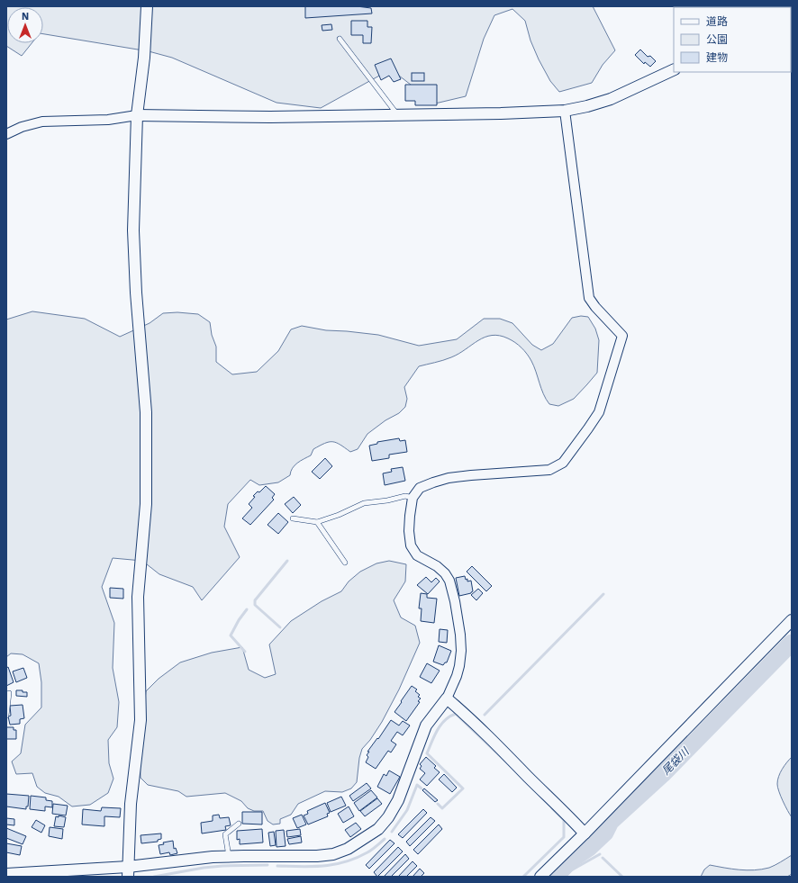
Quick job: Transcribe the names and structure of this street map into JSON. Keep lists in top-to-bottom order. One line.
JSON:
{"water":["尾袋川"],"legend":["道路","公園","建物"],"north":"top"}
